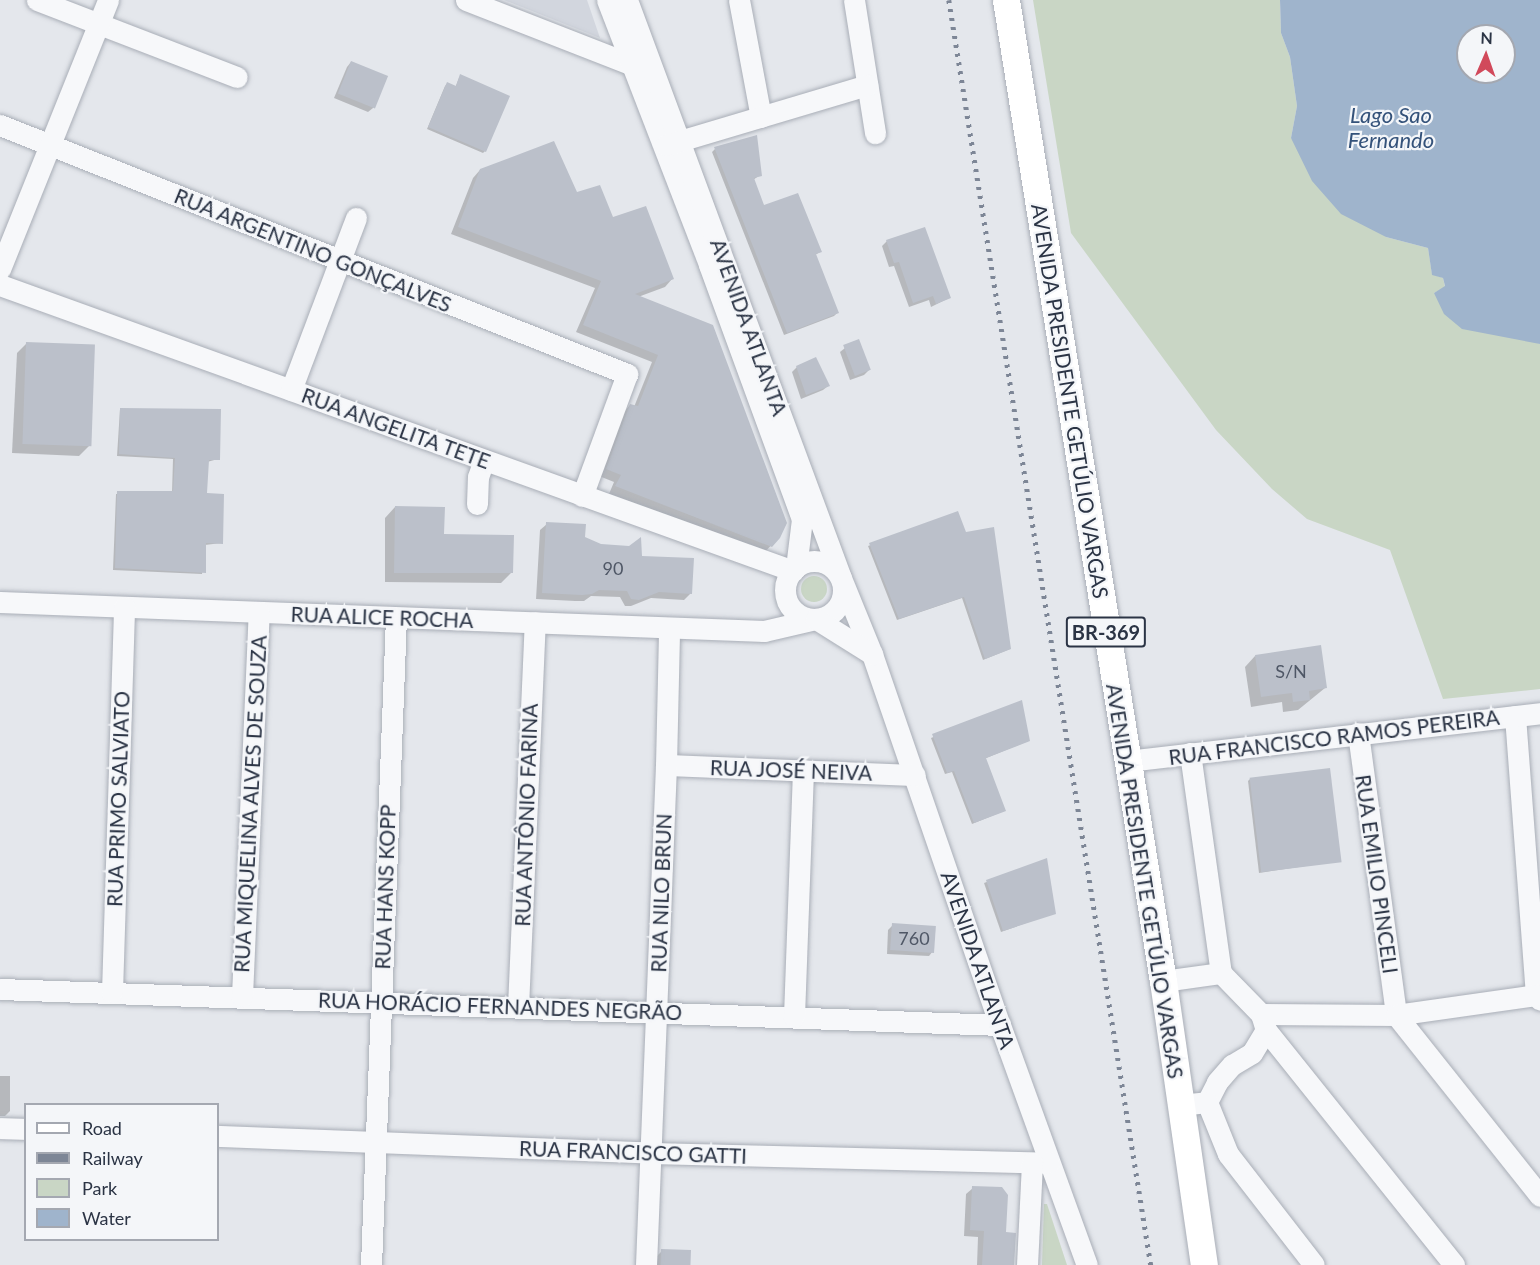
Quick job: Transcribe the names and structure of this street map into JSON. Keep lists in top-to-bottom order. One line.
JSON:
{"streets":{"main road":["AVENIDA PRESIDENTE GETÚLIO VARGAS","BR-369"],"street":["RUA ARGENTINO GONÇALVES","AVENIDA ATLANTA","RUA ANGELITA TETE","RUA ALICE ROCHA","RUA FRANCISCO RAMOS PEREIRA","RUA JOSÉ NEIVA","RUA PRIMO SALVIATO","RUA MIQUELINA ALVES DE SOUZA","RUA ANTÔNIO FARINA","RUA EMILIO PINCELI","RUA HANS KOPP","RUA NILO BRUN","RUA HORÁCIO FERNANDES NEGRÃO","RUA FRANCISCO GATTI"]},"crossings":[["RUA ARGENTINO GONÇALVES","RUA ANGELITA TETE"],["AVENIDA ATLANTA","RUA ANGELITA TETE"],["AVENIDA ATLANTA","RUA ALICE ROCHA"],["AVENIDA ATLANTA","RUA JOSÉ NEIVA"],["AVENIDA ATLANTA","RUA HORÁCIO FERNANDES NEGRÃO"],["AVENIDA ATLANTA","RUA FRANCISCO GATTI"],["AVENIDA PRESIDENTE GETÚLIO VARGAS","RUA FRANCISCO RAMOS PEREIRA"],["RUA ANGELITA TETE","RUA ALICE ROCHA"],["RUA ALICE ROCHA","RUA PRIMO SALVIATO"],["RUA ALICE ROCHA","RUA MIQUELINA ALVES DE SOUZA"],["RUA ALICE ROCHA","RUA ANTÔNIO FARINA"],["RUA ALICE ROCHA","RUA HANS KOPP"],["RUA ALICE ROCHA","RUA NILO BRUN"],["RUA FRANCISCO RAMOS PEREIRA","RUA EMILIO PINCELI"],["RUA JOSÉ NEIVA","RUA NILO BRUN"],["RUA PRIMO SALVIATO","RUA HORÁCIO FERNANDES NEGRÃO"],["RUA MIQUELINA ALVES DE SOUZA","RUA HORÁCIO FERNANDES NEGRÃO"],["RUA ANTÔNIO FARINA","RUA HORÁCIO FERNANDES NEGRÃO"],["RUA HANS KOPP","RUA HORÁCIO FERNANDES NEGRÃO"],["RUA HANS KOPP","RUA FRANCISCO GATTI"],["RUA NILO BRUN","RUA HORÁCIO FERNANDES NEGRÃO"],["RUA NILO BRUN","RUA FRANCISCO GATTI"]],"water":["Lago Sao Fernando"],"house_numbers":["90","S/N","760"],"legend":["Road","Railway","Park","Water"],"north":"top"}
